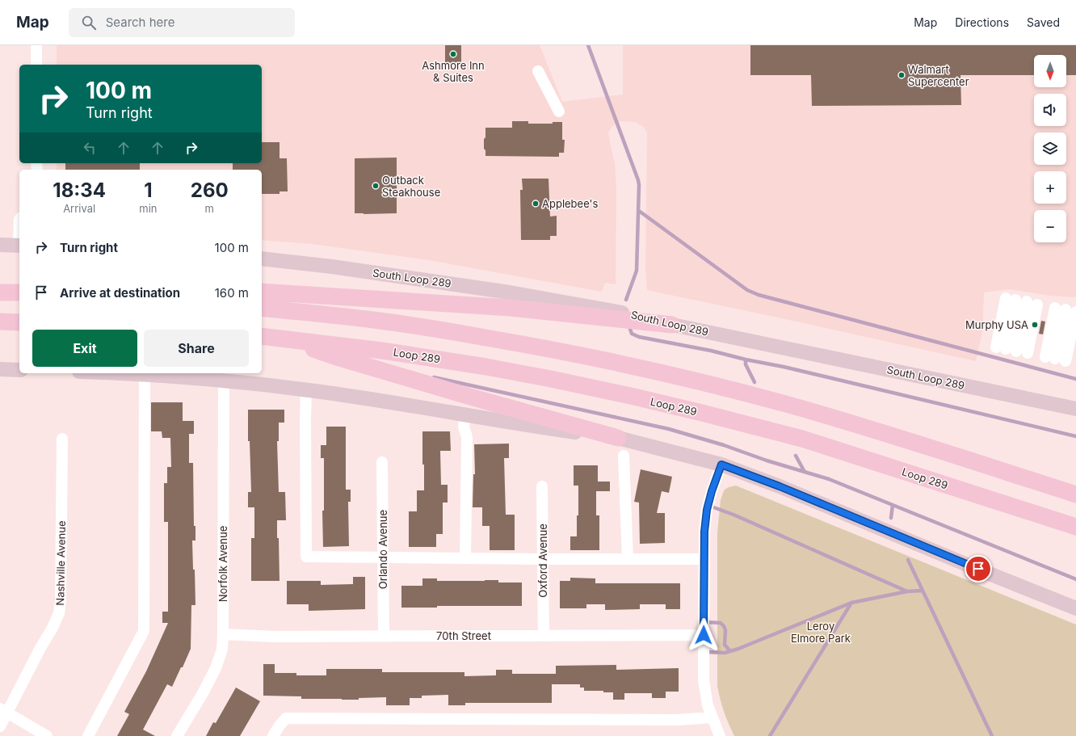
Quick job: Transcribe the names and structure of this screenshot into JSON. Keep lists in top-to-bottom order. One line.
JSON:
{"streets":{"highway":["Loop 289"],"main road":["South Loop 289"],"street":["Orlando Avenue","Oxford Avenue","Nashville Avenue","Norfolk Avenue","70th Street"]},"crossings":[["Orlando Avenue","70th Street"],["Oxford Avenue","70th Street"],["Norfolk Avenue","70th Street"]],"parks":["Leroy Elmore Park"],"places":["Ashmore Inn & Suites","Walmart Supercenter","Outback Steakhouse","Applebee's","Murphy USA"],"north":"bottom","page":{"header":"Map","search":"Search here","nav":["Map","Directions","Saved"],"map_buttons":["+","−"],"turn":["100 m","Turn right"],"eta":["18:34","Arrival","1","min","260","m"],"list":[{"name":"Turn right","value":"100 m"},{"name":"Arrive at destination","value":"160 m"}],"buttons":["Exit","Share"]}}
